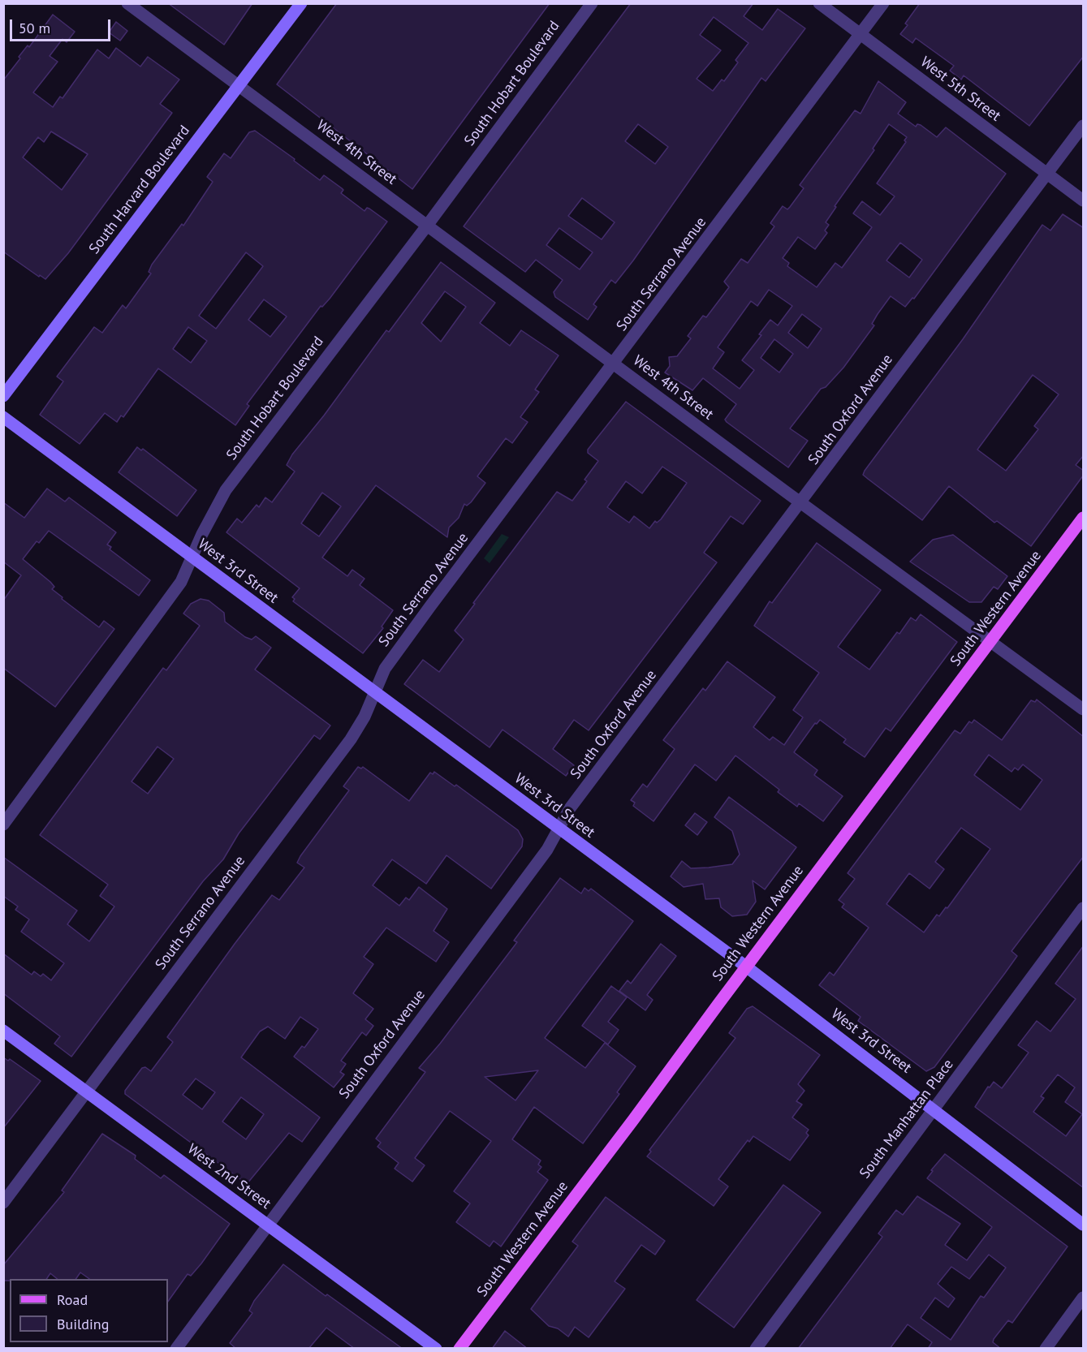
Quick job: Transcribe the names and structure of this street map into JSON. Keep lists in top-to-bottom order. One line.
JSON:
{"streets":{"main road":["South Harvard Boulevard","West 3rd Street","South Western Avenue","West 2nd Street"],"street":["South Hobart Boulevard","West 5th Street","West 4th Street","South Serrano Avenue","South Oxford Avenue","South Manhattan Place"]},"crossings":[["South Hobart Boulevard","West 4th Street"],["South Hobart Boulevard","West 3rd Street"],["West 5th Street","South Serrano Avenue"],["West 5th Street","South Oxford Avenue"],["West 4th Street","South Harvard Boulevard"],["West 4th Street","South Serrano Avenue"],["West 4th Street","South Oxford Avenue"],["West 4th Street","South Western Avenue"],["South Serrano Avenue","West 3rd Street"],["South Serrano Avenue","West 2nd Street"],["South Oxford Avenue","West 3rd Street"],["South Oxford Avenue","West 2nd Street"],["West 3rd Street","South Western Avenue"],["West 3rd Street","South Manhattan Place"]],"legend":["Road","Building"],"scale_bar":"50 m"}
